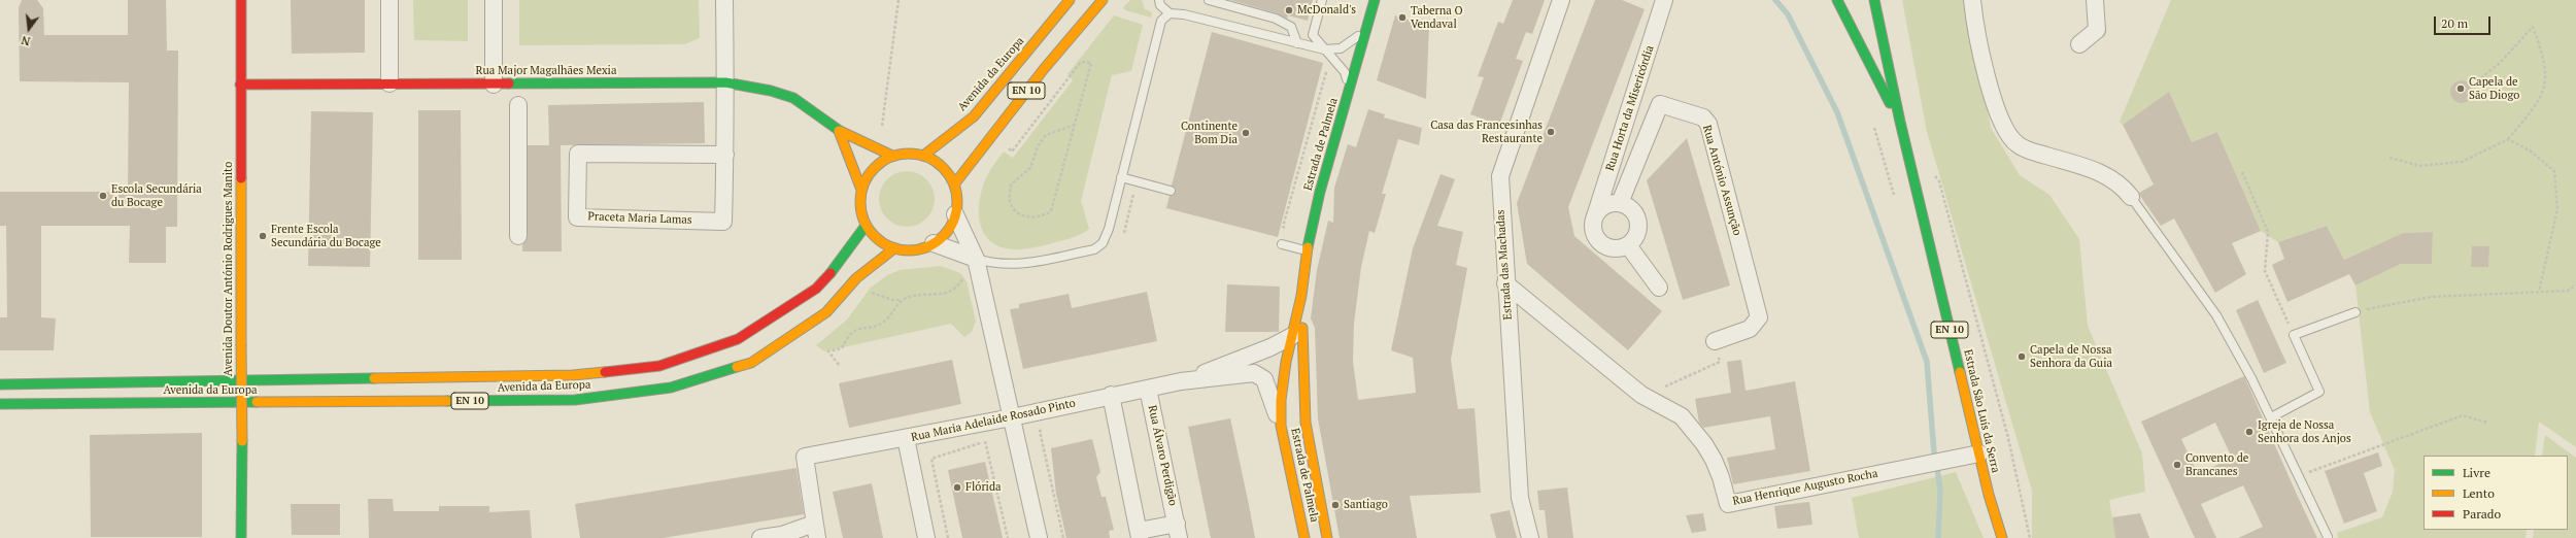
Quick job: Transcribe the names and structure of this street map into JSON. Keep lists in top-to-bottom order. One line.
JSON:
{"streets":{"main road":["Rua Major Magalhães Mexia","Avenida da Europa","EN 10","Estrada de Palmela","Avenida Doutor António Rodrigues Manito","Estrada São Luís da Serra"],"street":["Rua Horta da Misericórdia","Rua António Assunção","Praceta Maria Lamas","Estrada das Machadas","Rua Maria Adelaide Rosado Pinto","Rua Álvaro Perdigão","Rua Henrique Augusto Rocha"]},"crossings":[["Rua Major Magalhães Mexia","Praceta Maria Lamas"],["Rua Major Magalhães Mexia","Avenida Doutor António Rodrigues Manito"],["Avenida da Europa","EN 10"],["Rua Horta da Misericórdia","Rua António Assunção"],["Estrada de Palmela","Rua Maria Adelaide Rosado Pinto"],["Estrada das Machadas","Rua Henrique Augusto Rocha"],["Estrada São Luís da Serra","Rua Henrique Augusto Rocha"],["Rua Maria Adelaide Rosado Pinto","Rua Álvaro Perdigão"]],"places":["McDonald's","Taberna O Vendaval","Capela de São Diogo","Casa das Francesinhas Restaurante","Continente Bom Dia","Escola Secundária du Bocage","Frente Escola Secundária du Bocage","Capela de Nossa Senhora da Guia","Igreja de Nossa Senhora dos Anjos","Convento de Brancanes","Flórida","Santiago"],"legend":["Livre","Lento","Parado"],"scale_bar":"20 m","north":"bottom"}
